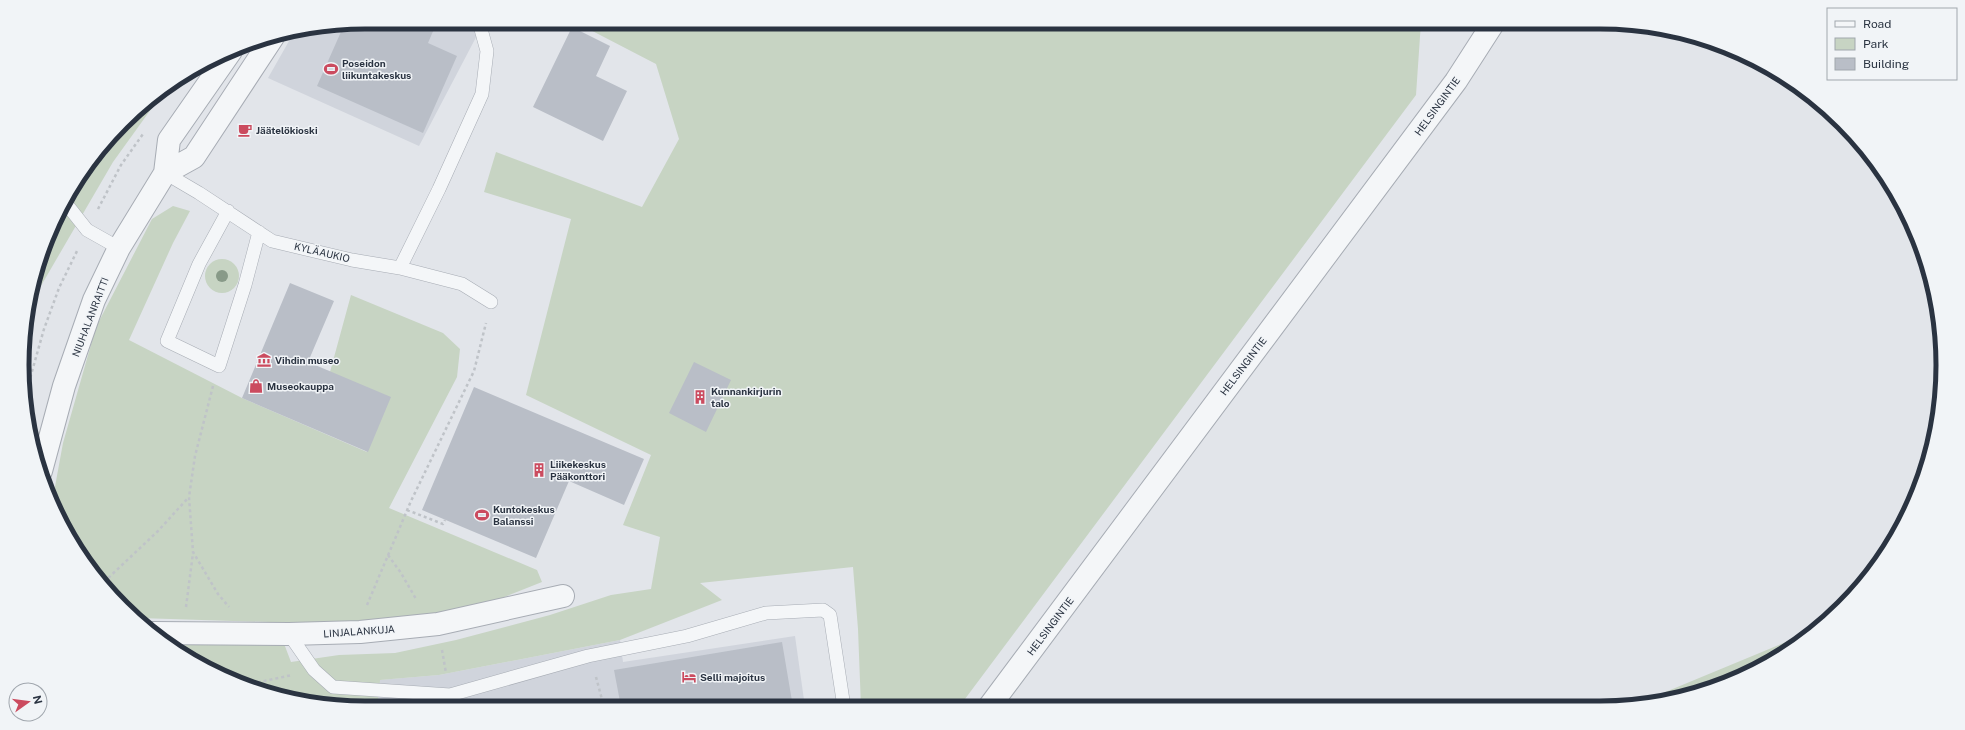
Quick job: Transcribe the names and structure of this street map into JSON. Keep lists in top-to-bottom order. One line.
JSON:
{"streets":{"street":["HELSINGINTIE","NIUHALANRAITTI","LINJALANKUJA"],"lane":["KYLÄAUKIO"]},"crossings":[["KYLÄAUKIO","NIUHALANRAITTI"]],"places":{"sports":["Poseidon liikuntakeskus","Kuntokeskus Balanssi"],"cafe":["Jäätelökioski"],"museum":["Vihdin museo"],"shop":["Museokauppa"],"building":["Kunnankirjurin talo","Liikekeskus Pääkonttori"],"hotel":["Selli majoitus"]},"legend":["Road","Park","Building"],"north":"right"}
